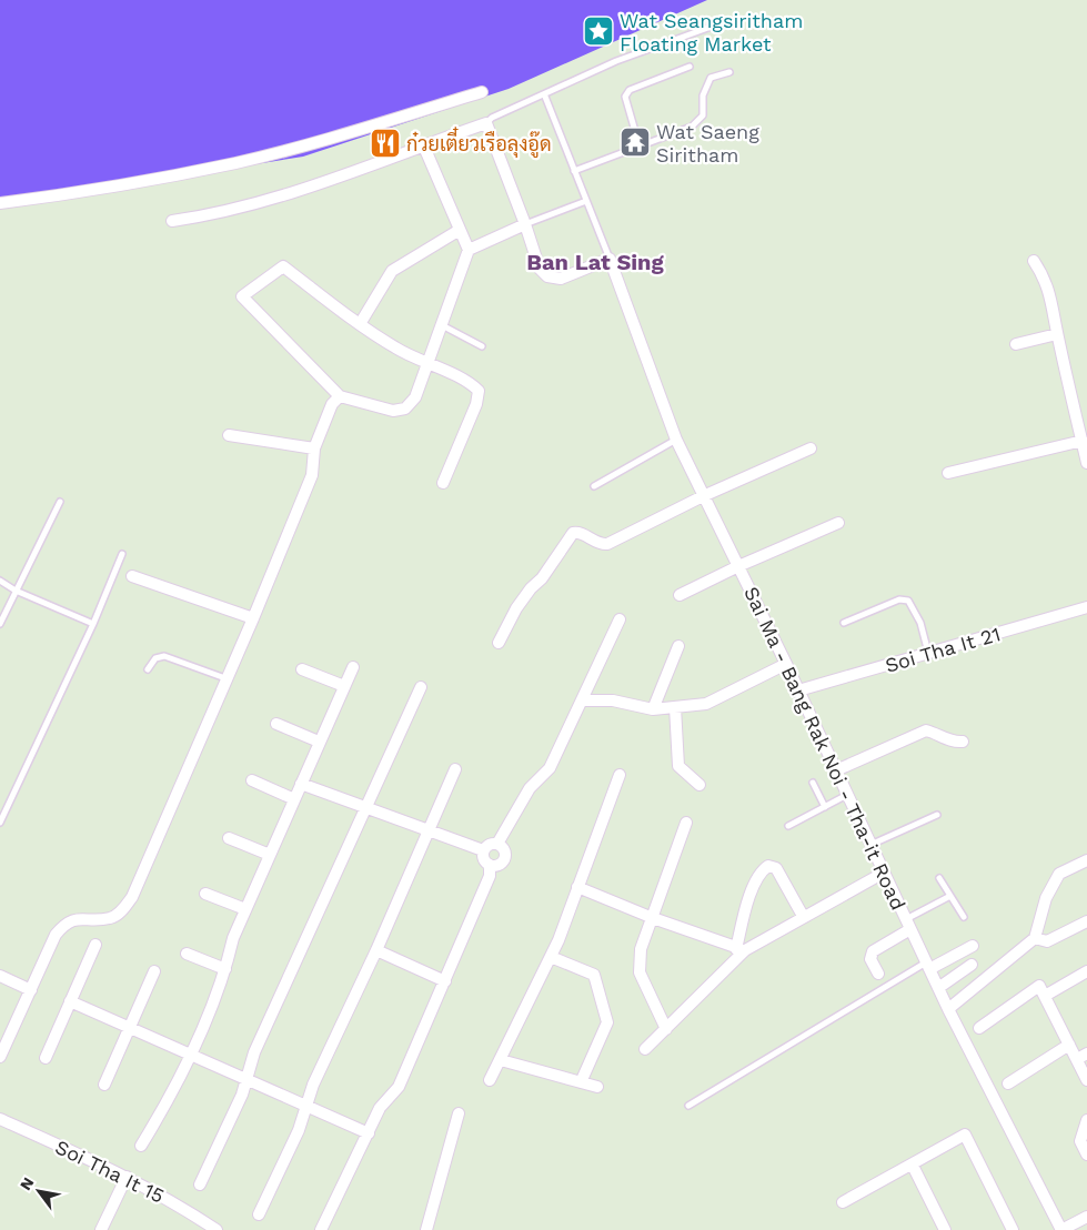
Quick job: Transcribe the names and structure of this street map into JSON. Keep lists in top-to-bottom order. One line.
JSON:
{"streets":{"street":["Soi Tha It 21","Sai Ma - Bang Rak Noi - Tha-it Road","Soi Tha It 15"]},"crossings":[["Soi Tha It 21","Sai Ma - Bang Rak Noi - Tha-it Road"]],"districts":["Ban Lat Sing"],"places":{"place":["Wat Seangsiritham Floating Market"],"temple":["Wat Saeng Siritham"],"restaurant":["ก๋วยเตี๋ยวเรือลุงอู๊ด"]},"north":"top left"}
